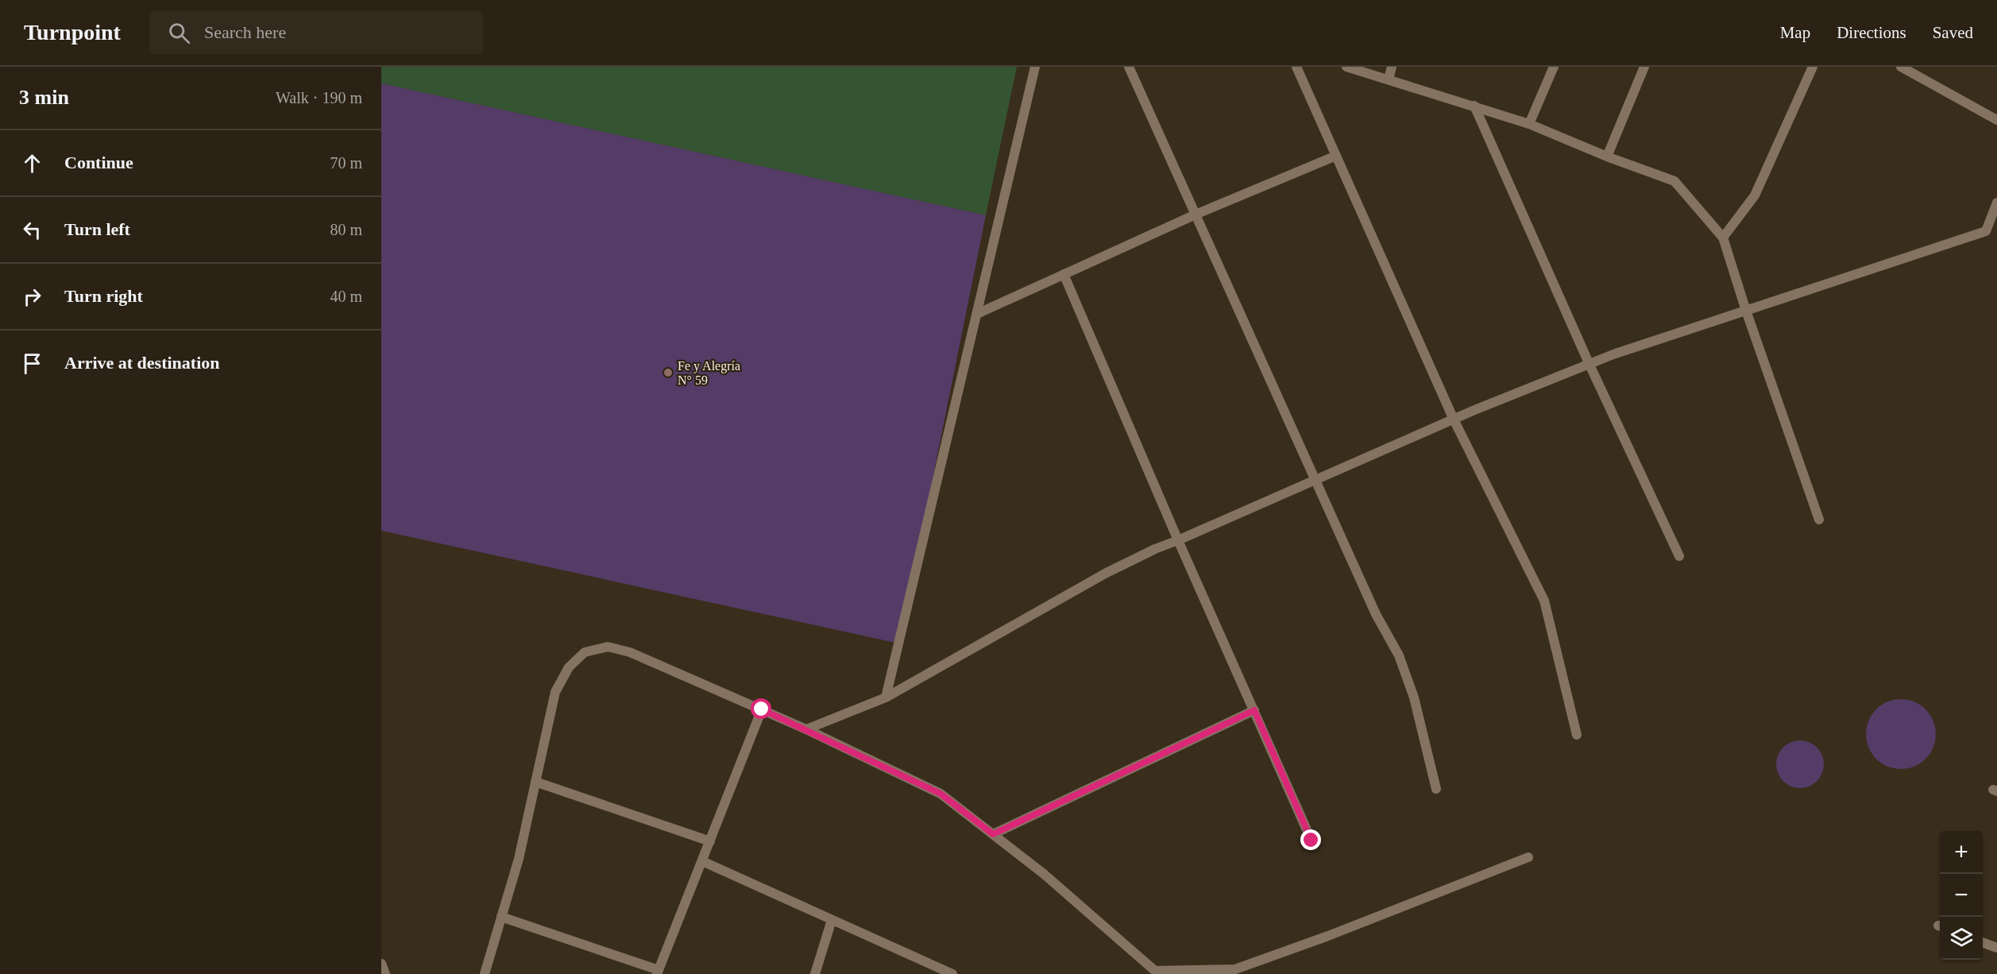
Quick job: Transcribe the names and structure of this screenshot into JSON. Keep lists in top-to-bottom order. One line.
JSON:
{"places":["Fe y Alegría N° 59"],"page":{"header":"Turnpoint","search":"Search here","nav":["Map","Directions","Saved"],"heading":["3 min","Walk · 190 m"],"list":[["Continue","70 m"],["Turn left","80 m"],["Turn right","40 m"],"Arrive at destination"],"map_buttons":["+","−"]}}
